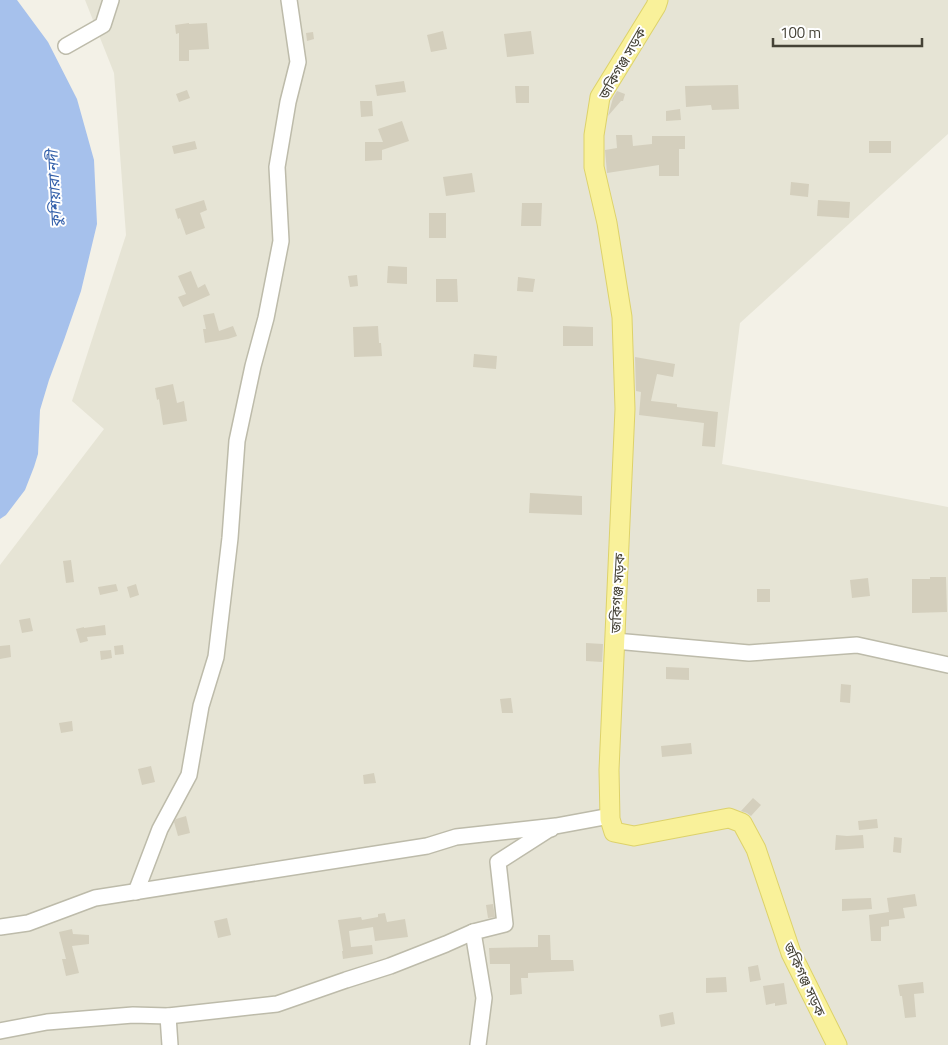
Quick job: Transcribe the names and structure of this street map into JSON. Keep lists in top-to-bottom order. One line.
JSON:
{"streets":{"main road":["জকিগঞ্জ সড়ক"]},"water":["কুশিয়ারা নদী"],"scale_bar":"100 m"}
